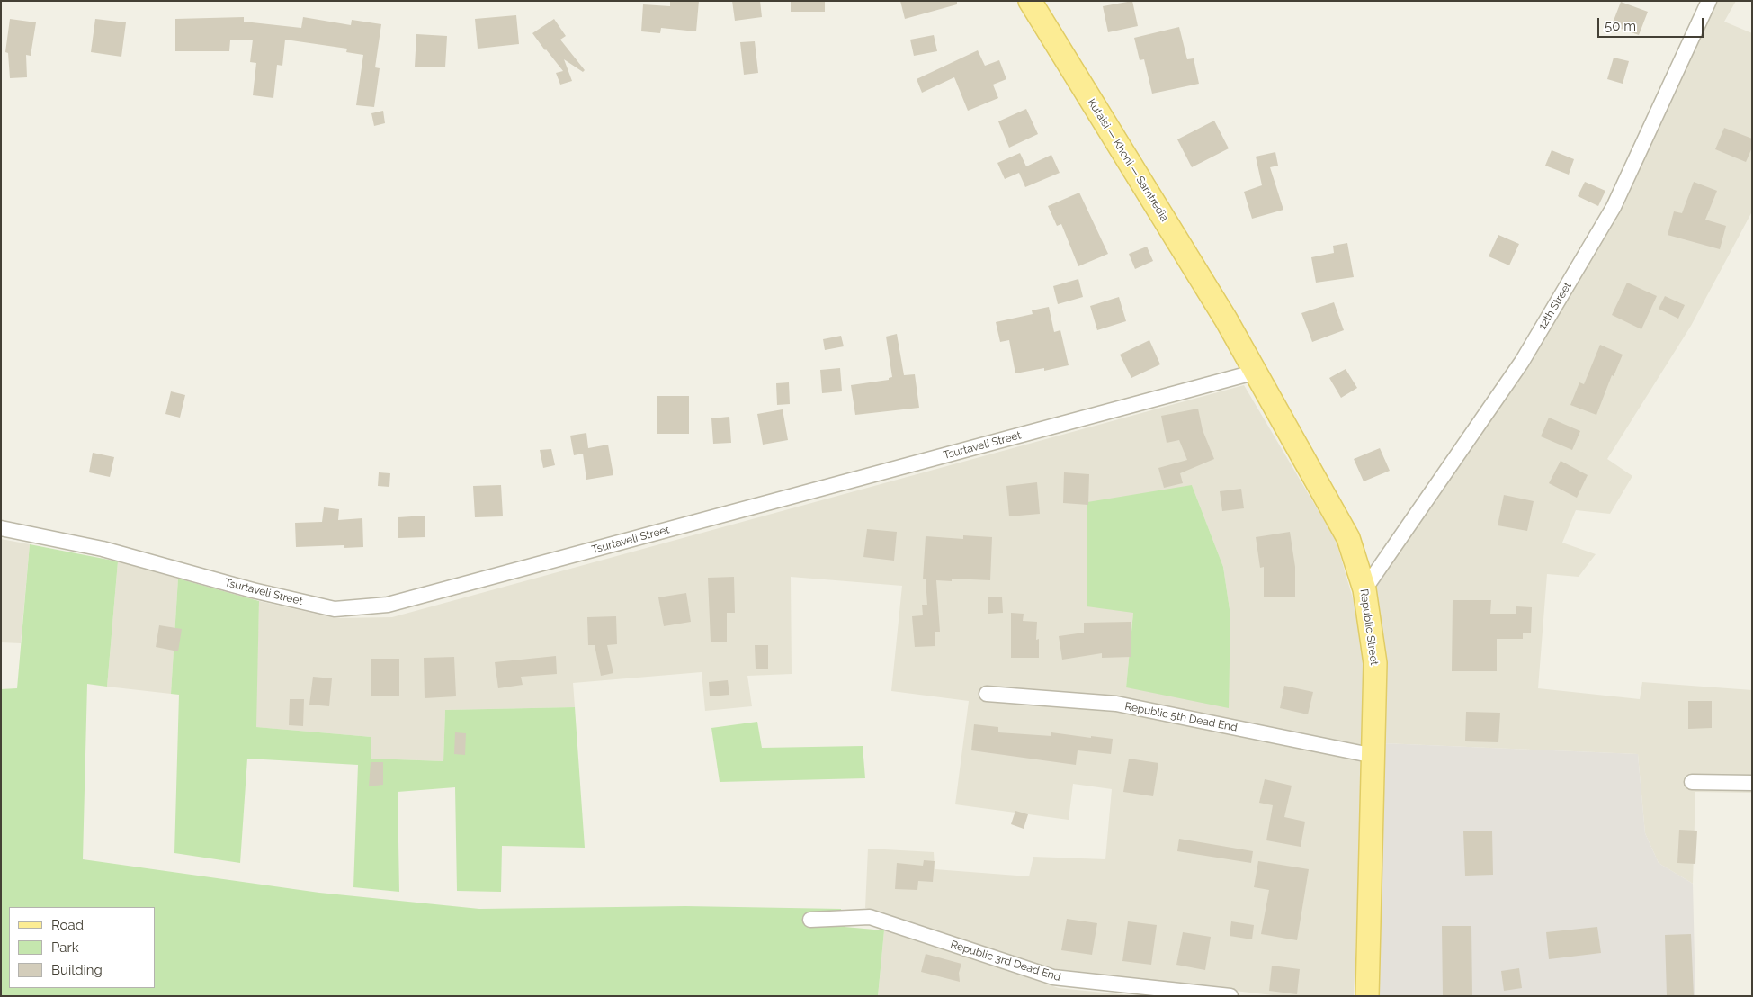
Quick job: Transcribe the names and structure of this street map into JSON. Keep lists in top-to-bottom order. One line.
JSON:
{"streets":{"main road":["Kutaisi — Khoni — Samtredia","Republic Street"],"street":["12th Street","Tsurtaveli Street","Republic 5th Dead End","Republic 3rd Dead End"]},"crossings":[["Kutaisi — Khoni — Samtredia","Republic Street"],["12th Street","Republic Street"],["Tsurtaveli Street","Republic Street"],["Republic Street","Republic 5th Dead End"]],"legend":["Road","Park","Building"],"scale_bar":"50 m"}
